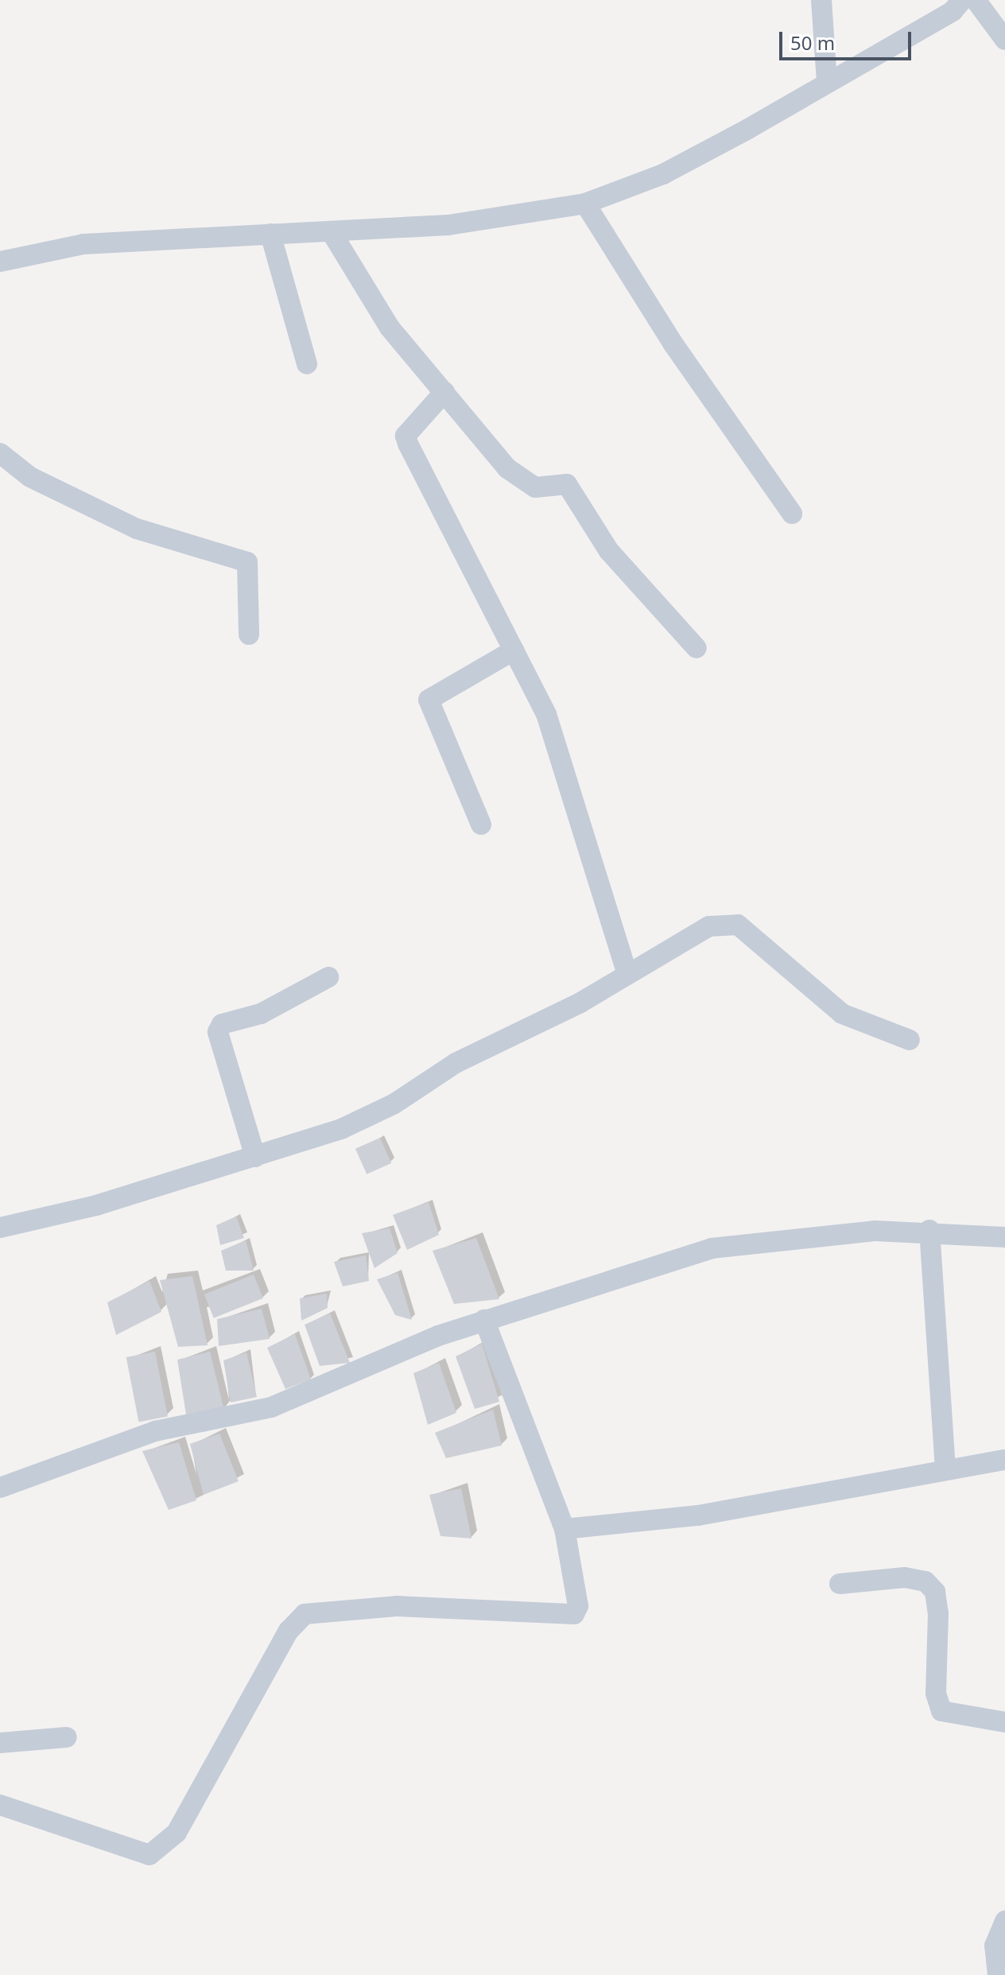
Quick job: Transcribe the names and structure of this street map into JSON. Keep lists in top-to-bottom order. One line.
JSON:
{"scale_bar":"50 m"}
